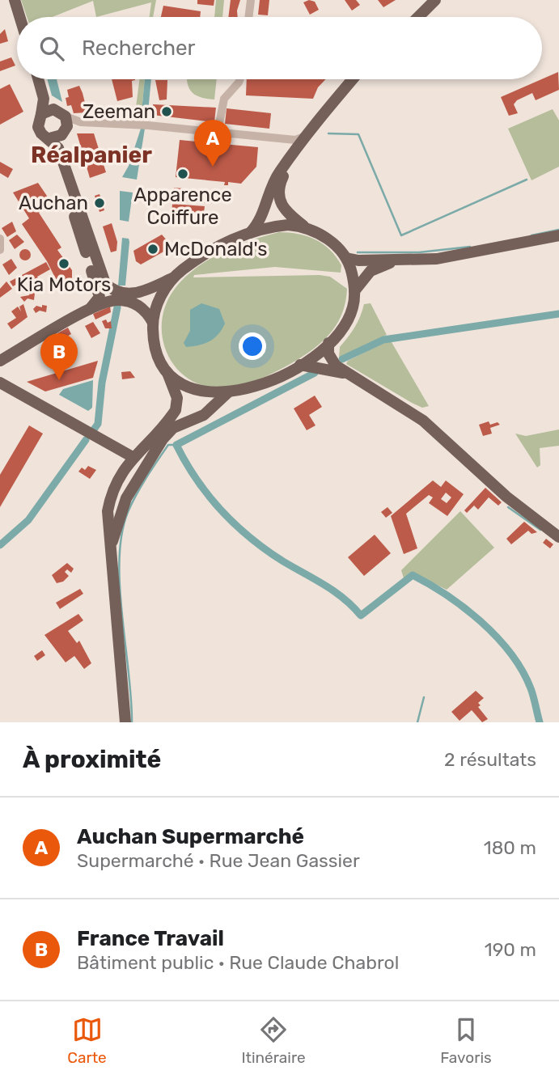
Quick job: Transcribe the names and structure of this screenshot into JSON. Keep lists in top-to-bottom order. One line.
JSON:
{"districts":["Réalpanier"],"places":["Zeeman","Apparence Coiffure","Auchan","McDonald's","Kia Motors"],"page":{"search":"Rechercher","pins":["A","B"],"heading":["À proximité","2 résultats"],"list":[{"mark":"A","name":"Auchan Supermarché","note":"Supermarché · Rue Jean Gassier","value":"180 m"},{"mark":"B","name":"France Travail","note":"Bâtiment public · Rue Claude Chabrol","value":"190 m"}],"nav":["Carte","Itinéraire","Favoris"]}}
